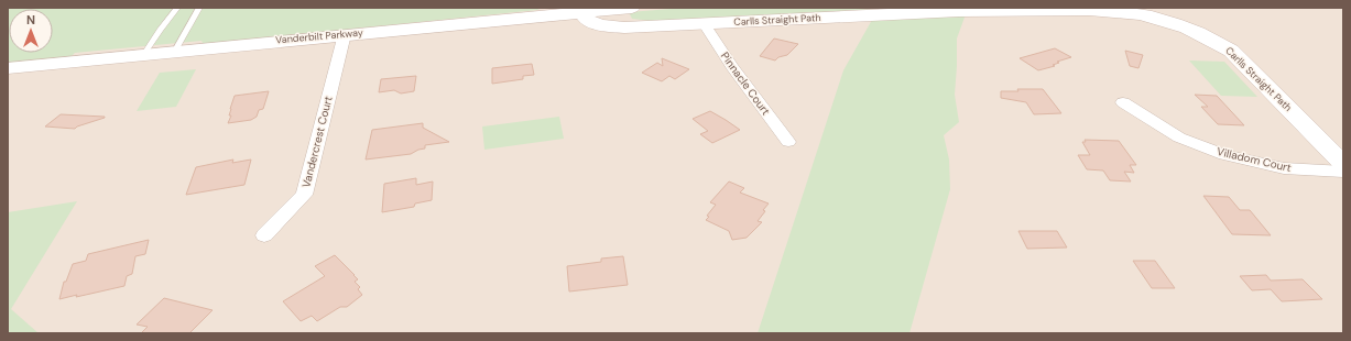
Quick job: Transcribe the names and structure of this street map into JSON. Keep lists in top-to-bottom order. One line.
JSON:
{"streets":{"street":["Carlls Straight Path","Vanderbilt Parkway","Pinnacle Court","Vandercrest Court","Villadom Court"]},"crossings":[["Carlls Straight Path","Vanderbilt Parkway"],["Carlls Straight Path","Pinnacle Court"],["Vanderbilt Parkway","Vandercrest Court"]],"north":"top"}
